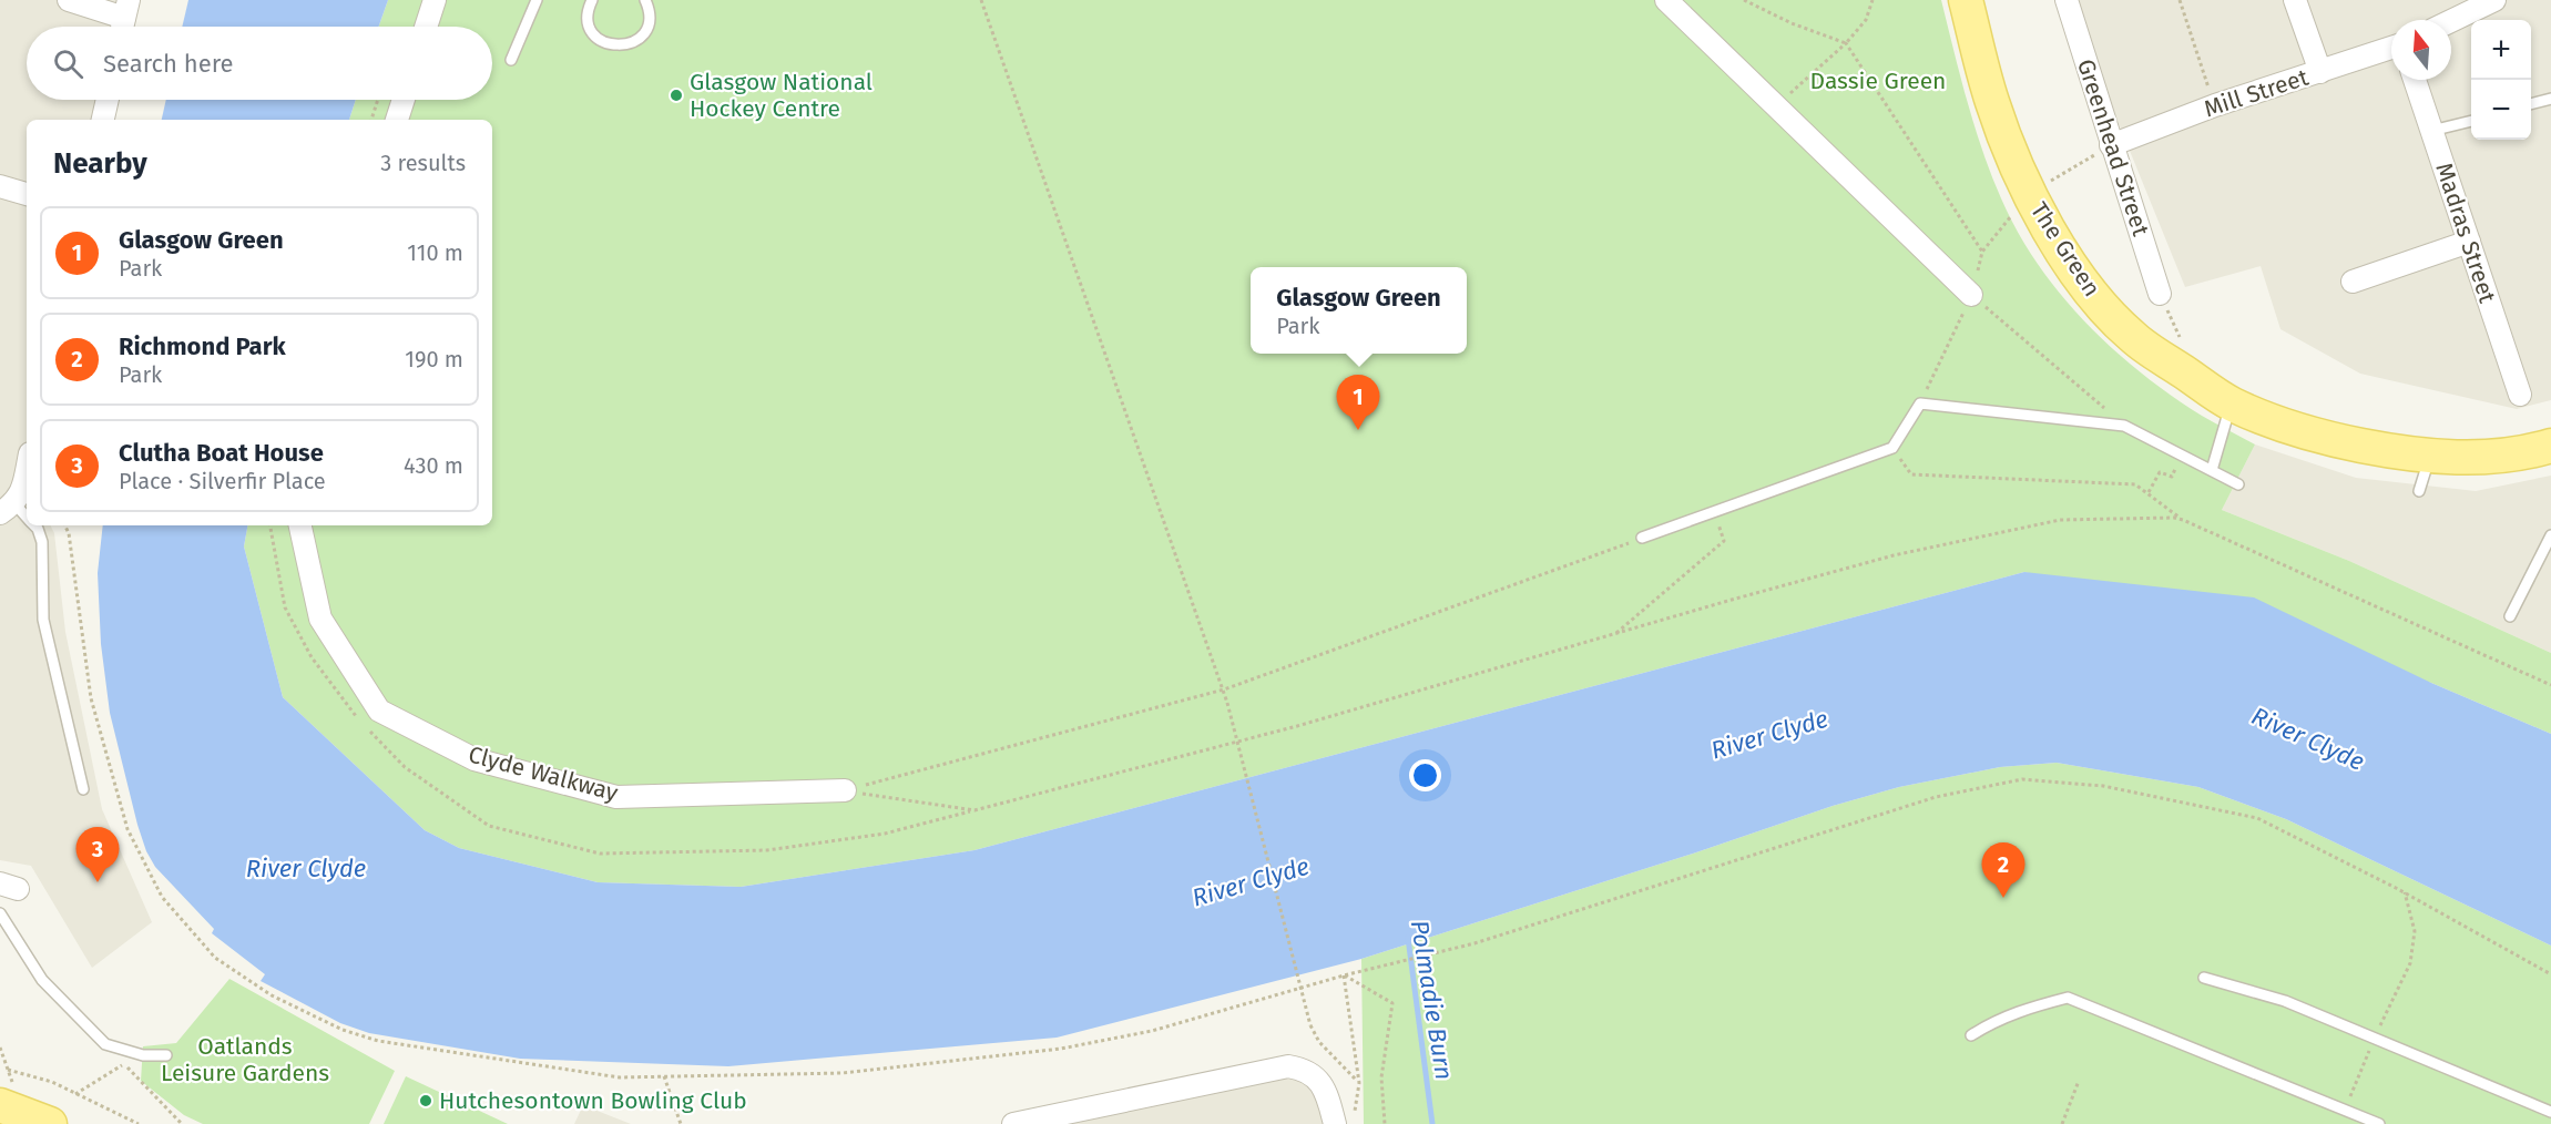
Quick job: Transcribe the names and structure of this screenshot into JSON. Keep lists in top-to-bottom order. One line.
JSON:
{"streets":{"main road":["The Green"],"street":["Mill Street","Greenhead Street","Madras Street","Clyde Walkway"]},"crossings":[["Mill Street","Greenhead Street"]],"water":["River Clyde","Polmadie Burn"],"parks":["Dassie Green","Oatlands Leisure Gardens"],"places":["Glasgow National Hockey Centre","Hutchesontown Bowling Club"],"north":"top","page":{"map_buttons":["+","−"],"search":"Search here","heading":["Nearby","3 results"],"list":[{"mark":"1","name":"Glasgow Green","note":"Park","value":"110 m"},{"mark":"2","name":"Richmond Park","note":"Park","value":"190 m"},{"mark":"3","name":"Clutha Boat House","note":"Place · Silverfir Place","value":"430 m"}],"popup":["Glasgow Green","Park"],"pins":["1","3","2"]}}
